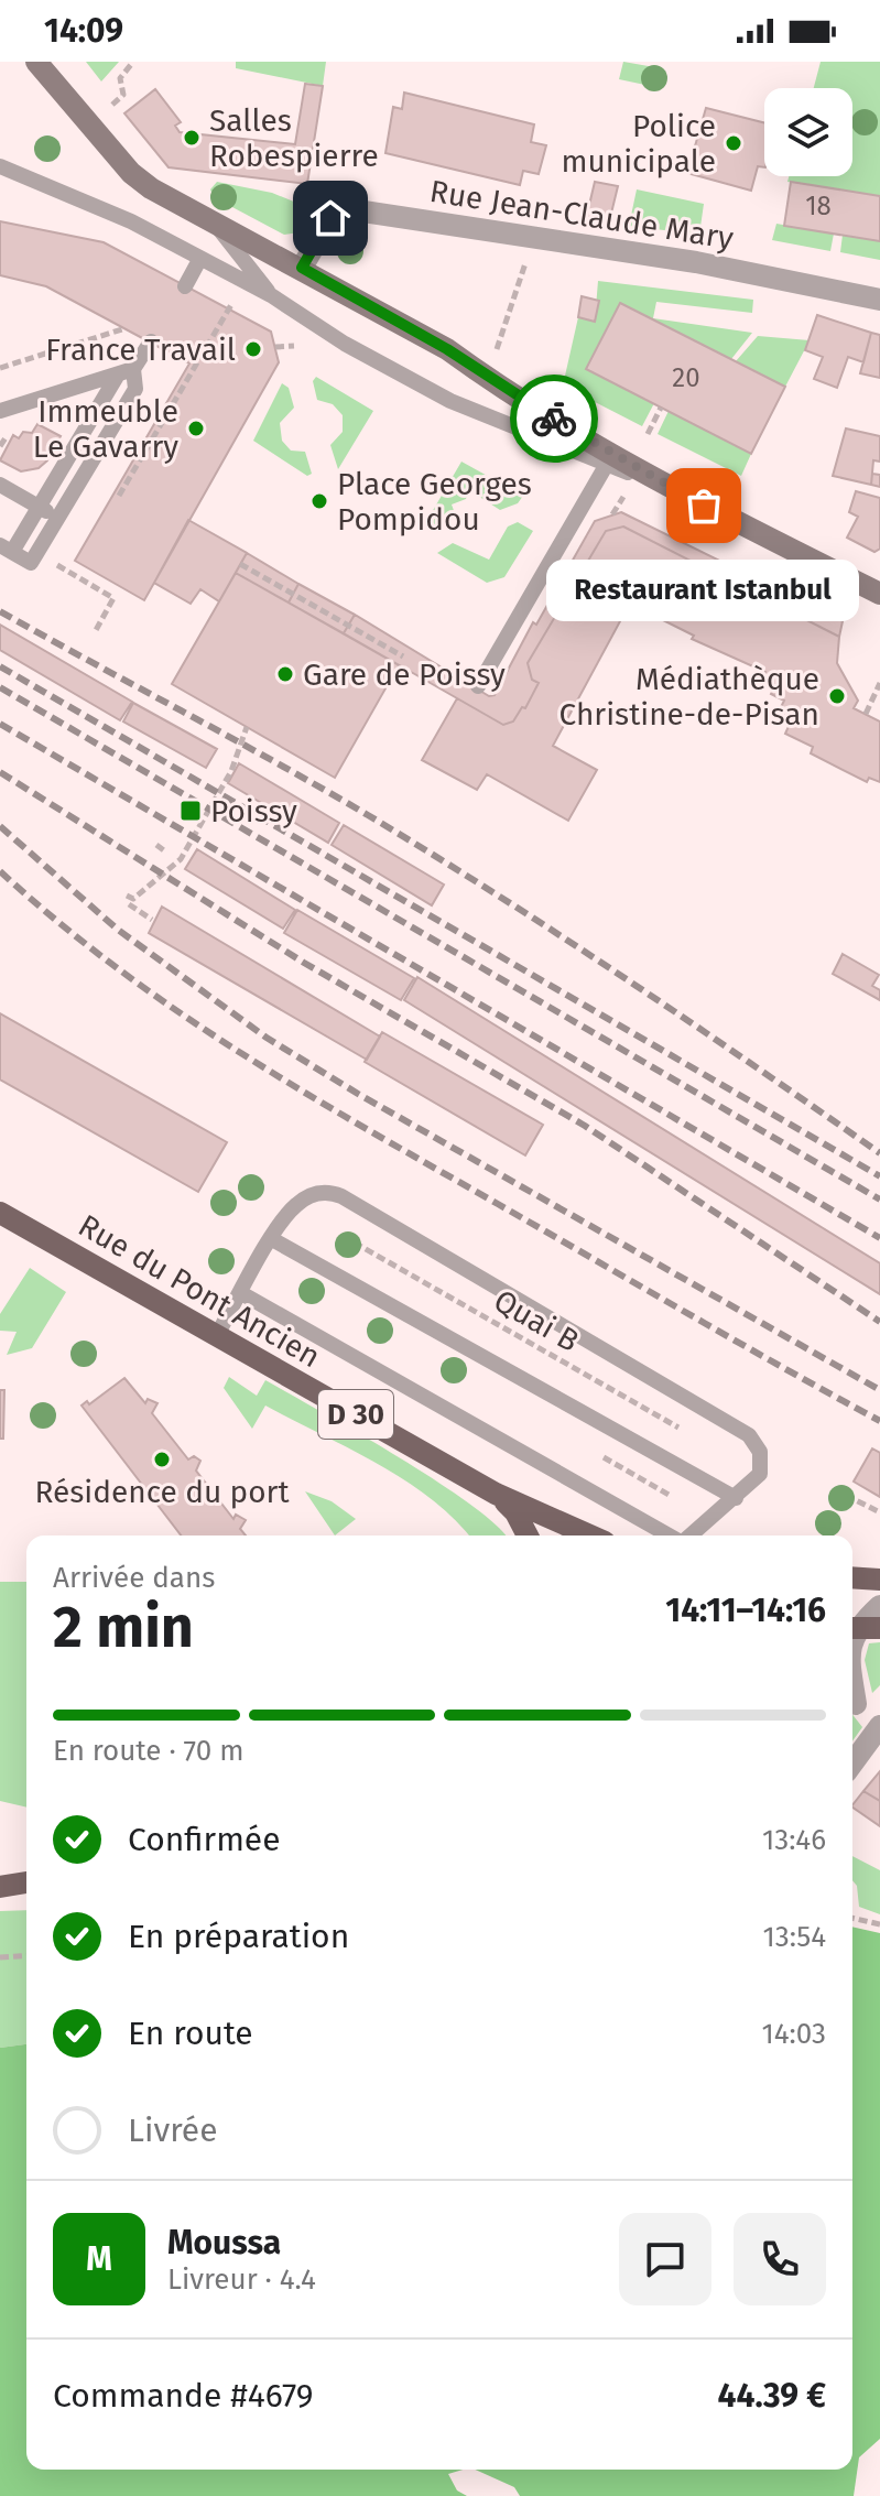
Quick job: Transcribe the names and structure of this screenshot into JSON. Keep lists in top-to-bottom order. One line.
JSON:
{"streets":{"main road":["Rue du Pont Ancien","D 30"],"street":["Rue Jean-Claude Mary"],"path":["Quai B"]},"crossings":[["Rue du Pont Ancien","D 30"]],"places":{"other":["Salles Robespierre","Police municipale","France Travail","Immeuble Le Gavarry","Place Georges Pompidou","Restaurant Istanbul","Gare de Poissy","Médiathèque Christine-de-Pisan","Résidence du port"],"transit":["Poissy"]},"house_numbers":["18","20"],"page":{"status":"14:09","bubble":"Restaurant Istanbul","heading":["2 min","Arrivée dans","14:11–14:16"],"panel":["Moussa","Livreur · 4.4","Commande #4679","44.39 €"],"bar":"En route · 70 m","list":[["Confirmée","13:46"],["En préparation","13:54"],["En route","14:03"],"Livrée"],"round":"M"}}
